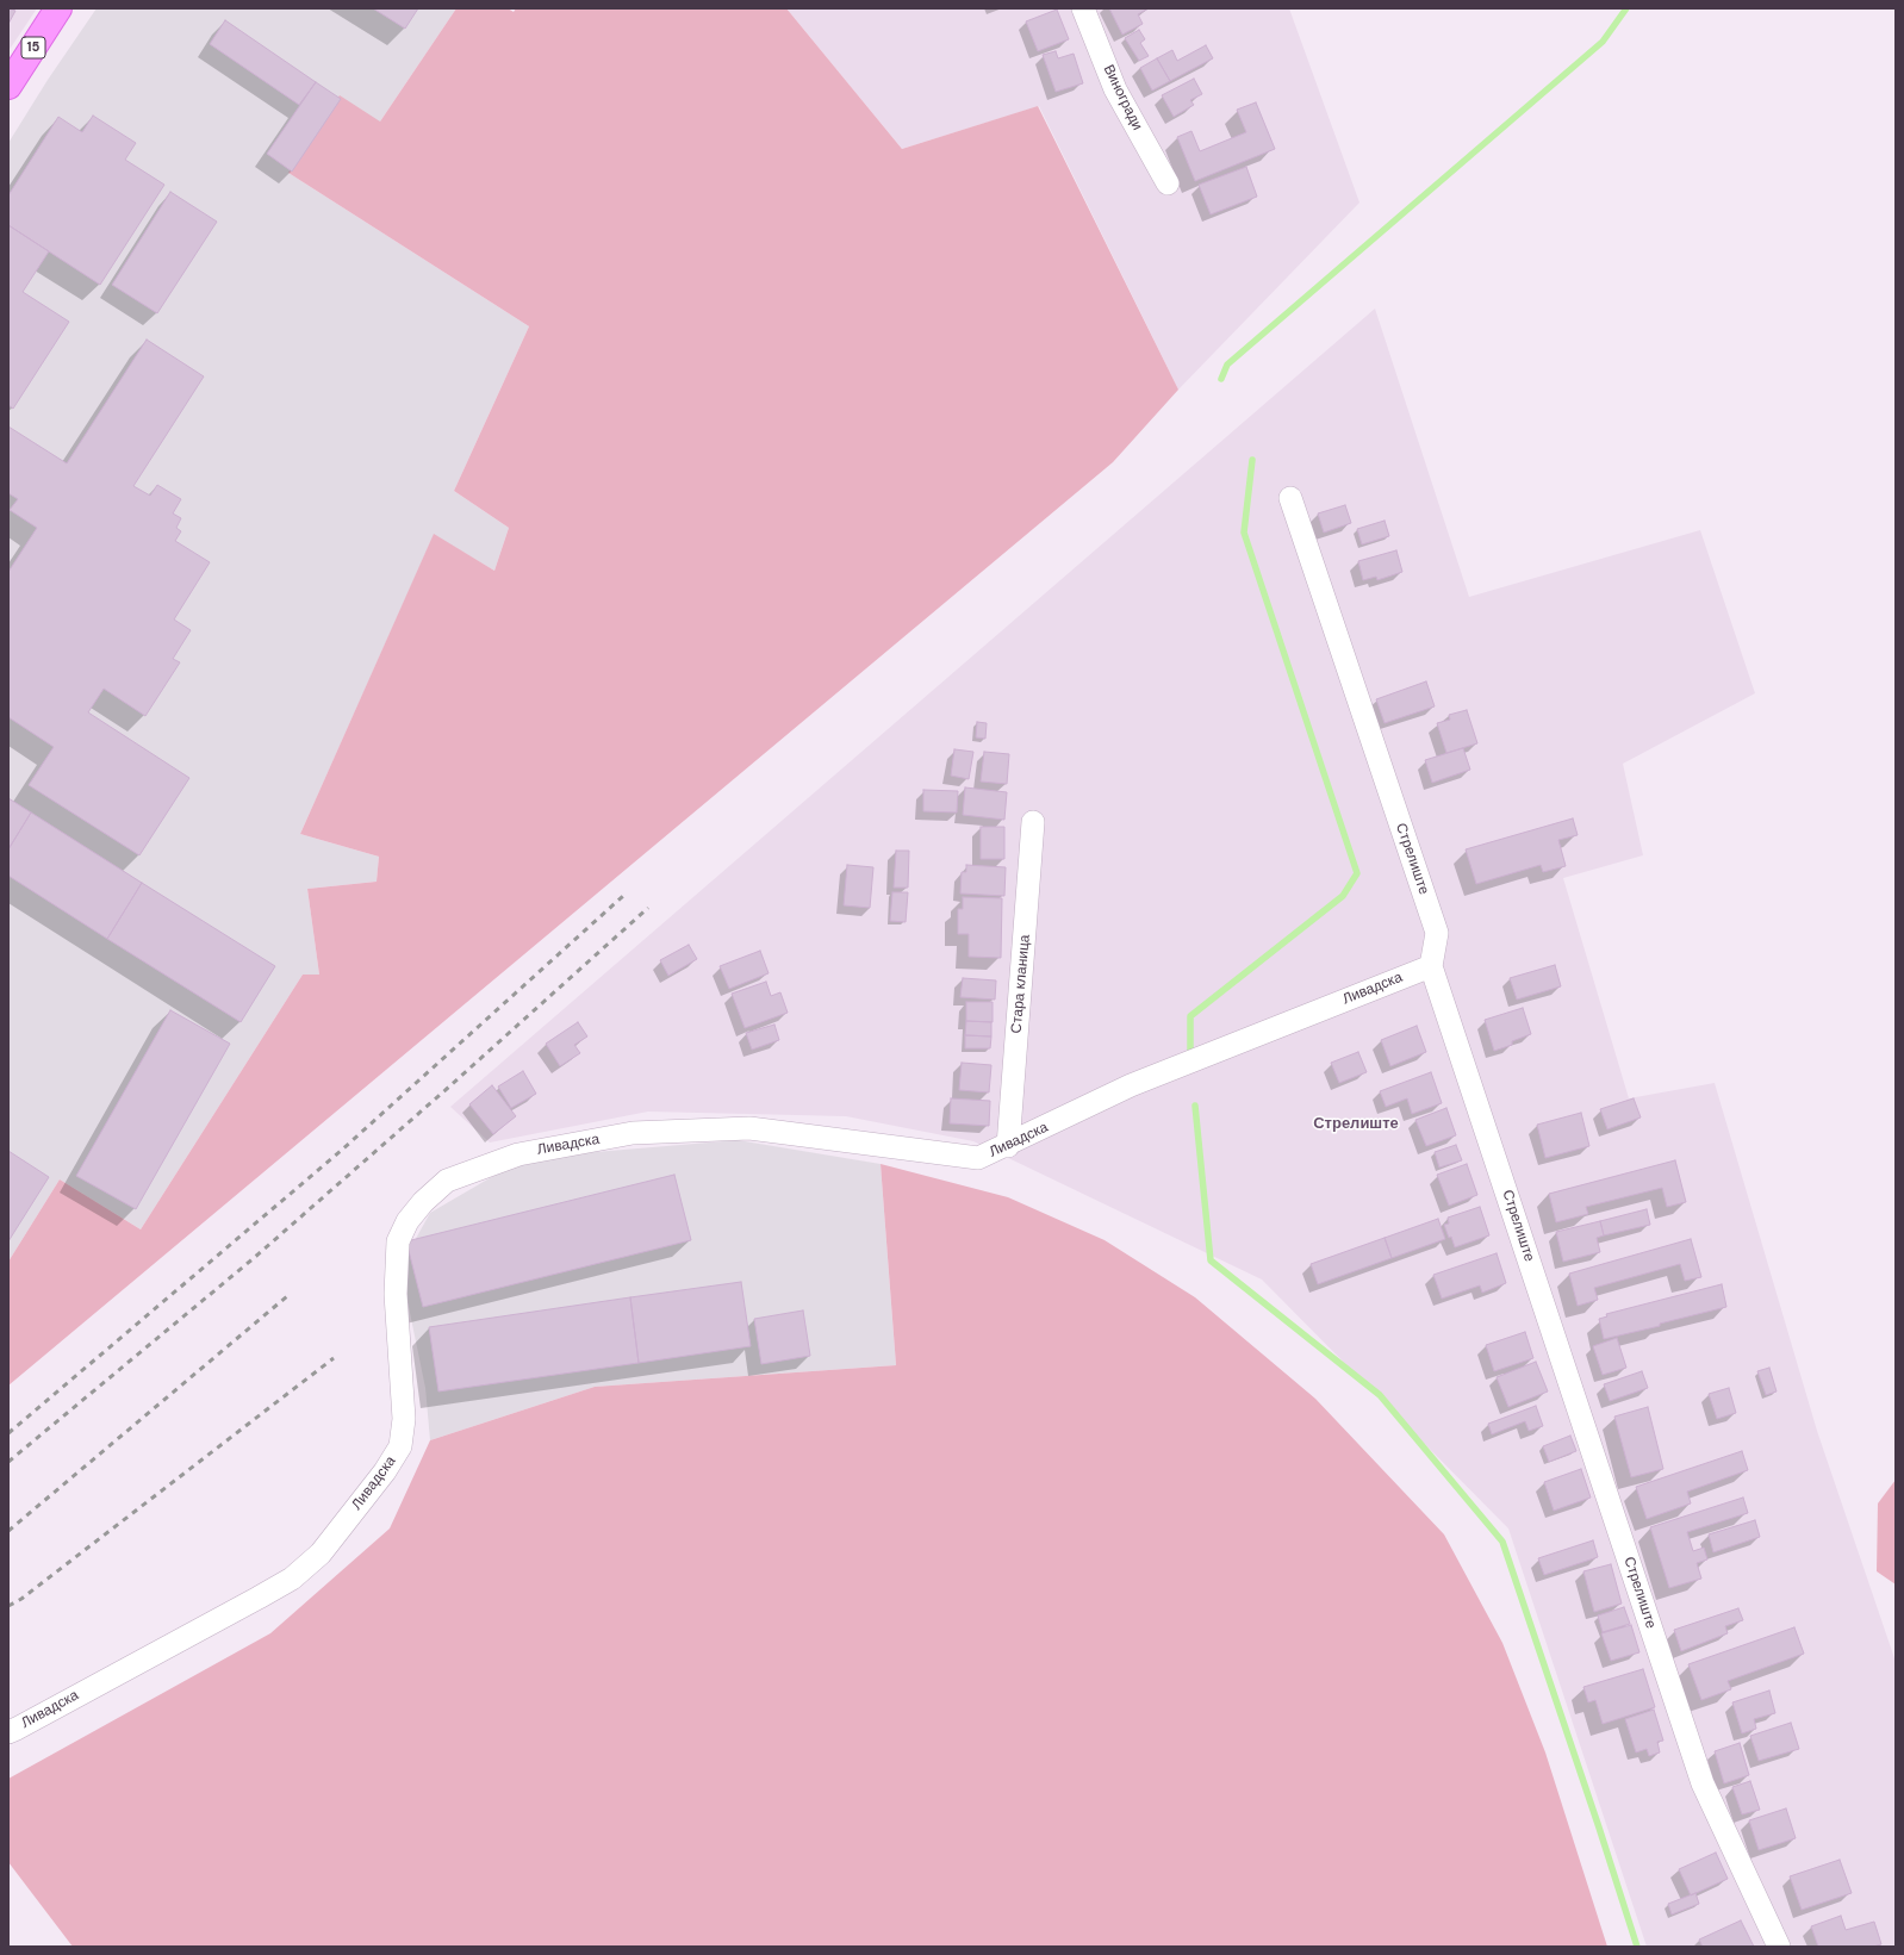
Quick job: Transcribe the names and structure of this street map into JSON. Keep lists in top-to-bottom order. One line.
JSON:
{"streets":{"main road":["15"],"street":["Виногради","Стрелиште","Стара кланица","Ливадска"]},"crossings":[["Стрелиште","Ливадска"],["Стара кланица","Ливадска"]],"districts":["Стрелиште"]}
